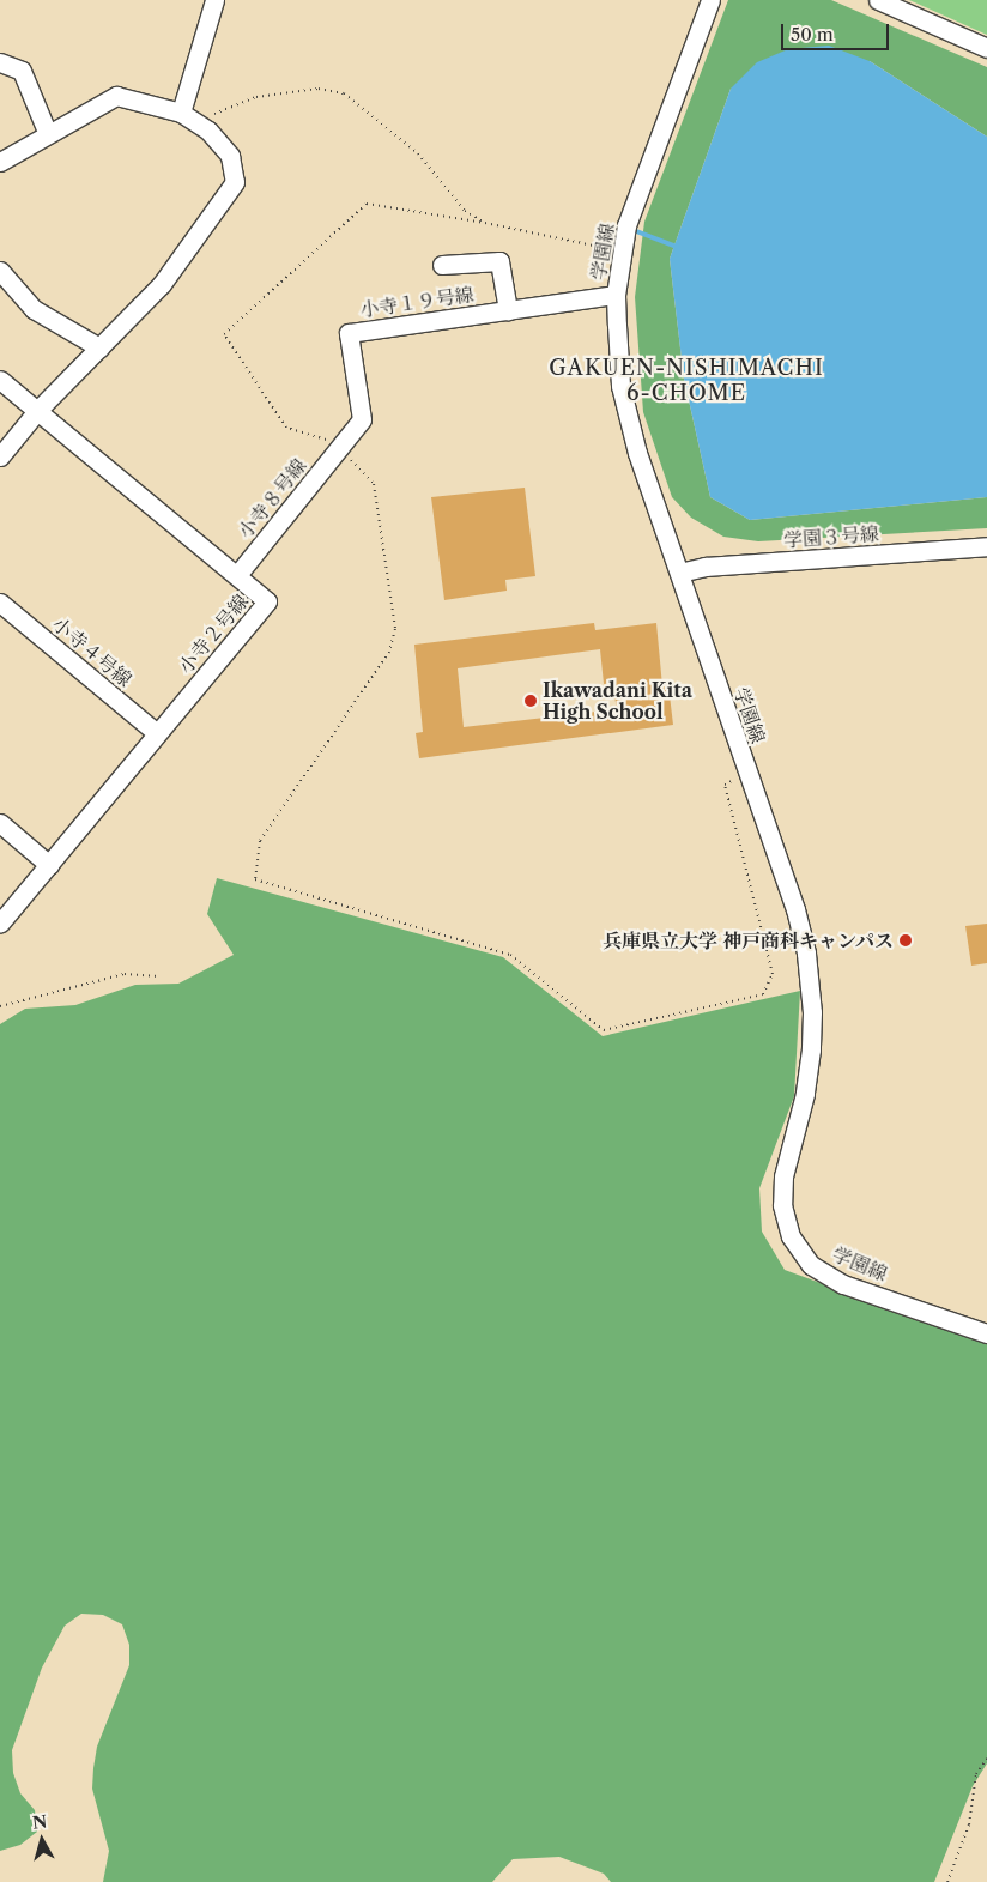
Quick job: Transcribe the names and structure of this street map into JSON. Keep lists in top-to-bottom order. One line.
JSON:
{"streets":{"street":["学園線","小寺１９号線","小寺８号線","学園３号線","小寺２号線","小寺４号線"]},"crossings":[["学園線","小寺１９号線"],["学園線","学園３号線"],["小寺１９号線","小寺８号線"],["小寺８号線","小寺２号線"],["小寺２号線","小寺４号線"]],"districts":["GAKUEN-NISHIMACHI 6-CHOME"],"places":["Ikawadani Kita High School","兵庫県立大学 神戸商科キャンパス"],"scale_bar":"50 m","north":"top"}
